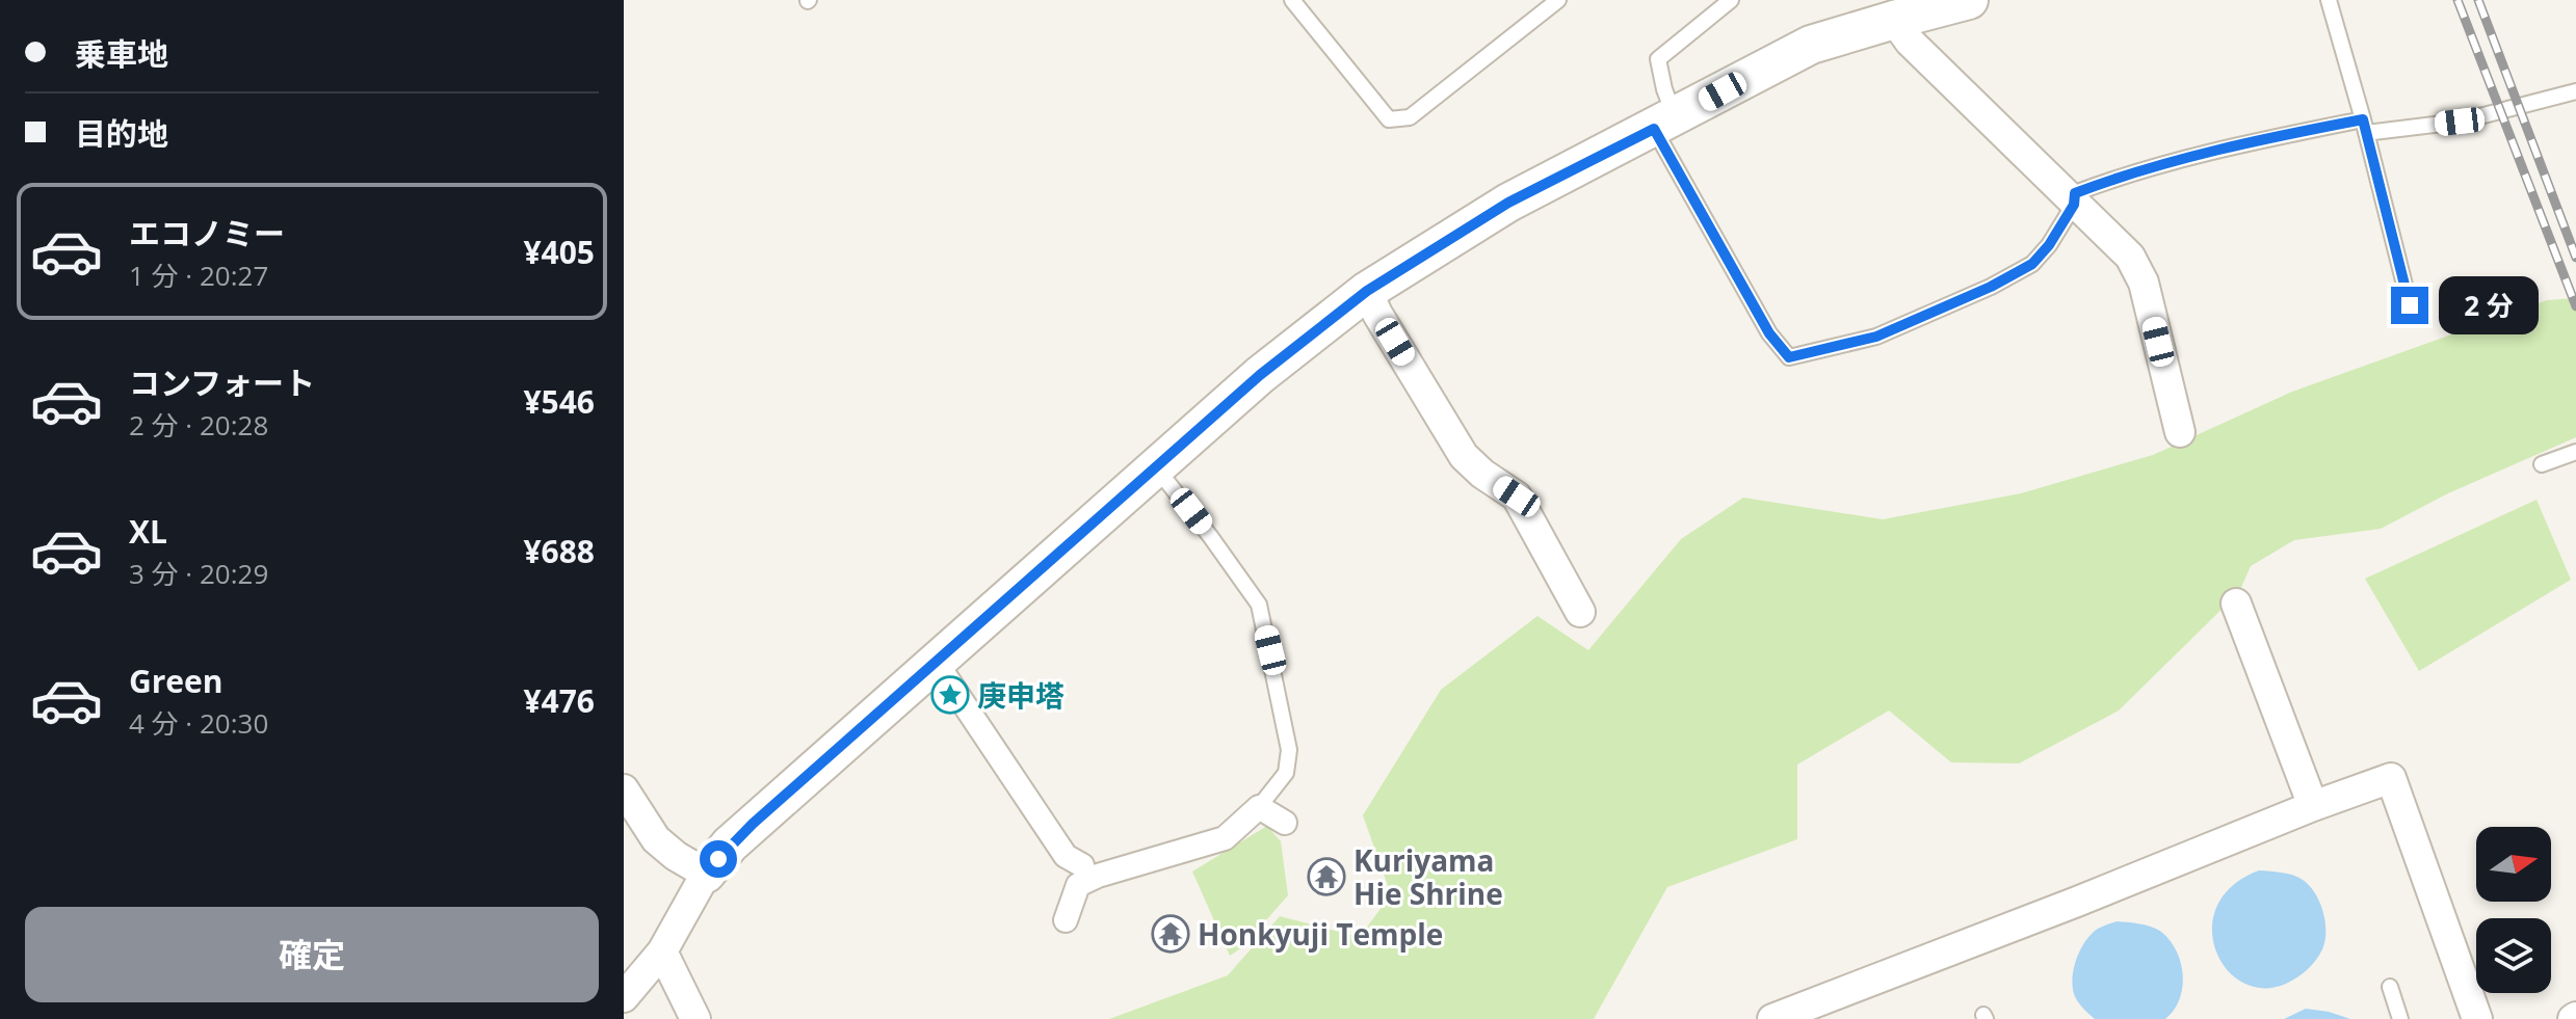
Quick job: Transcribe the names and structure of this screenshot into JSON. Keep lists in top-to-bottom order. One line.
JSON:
{"places":{"place":["庚申塔"],"temple":["Kuriyama Hie Shrine","Honkyuji Temple"]},"north":"right","page":{"banner":["乗車地","目的地"],"list":[{"name":"エコノミー","note":"1 分 · 20:27","value":"¥405"},{"name":"コンフォート","note":"2 分 · 20:28","value":"¥546"},{"name":"XL","note":"3 分 · 20:29","value":"¥688"},{"name":"Green","note":"4 分 · 20:30","value":"¥476"}],"bubble":"2 分","buttons":"確定"}}
